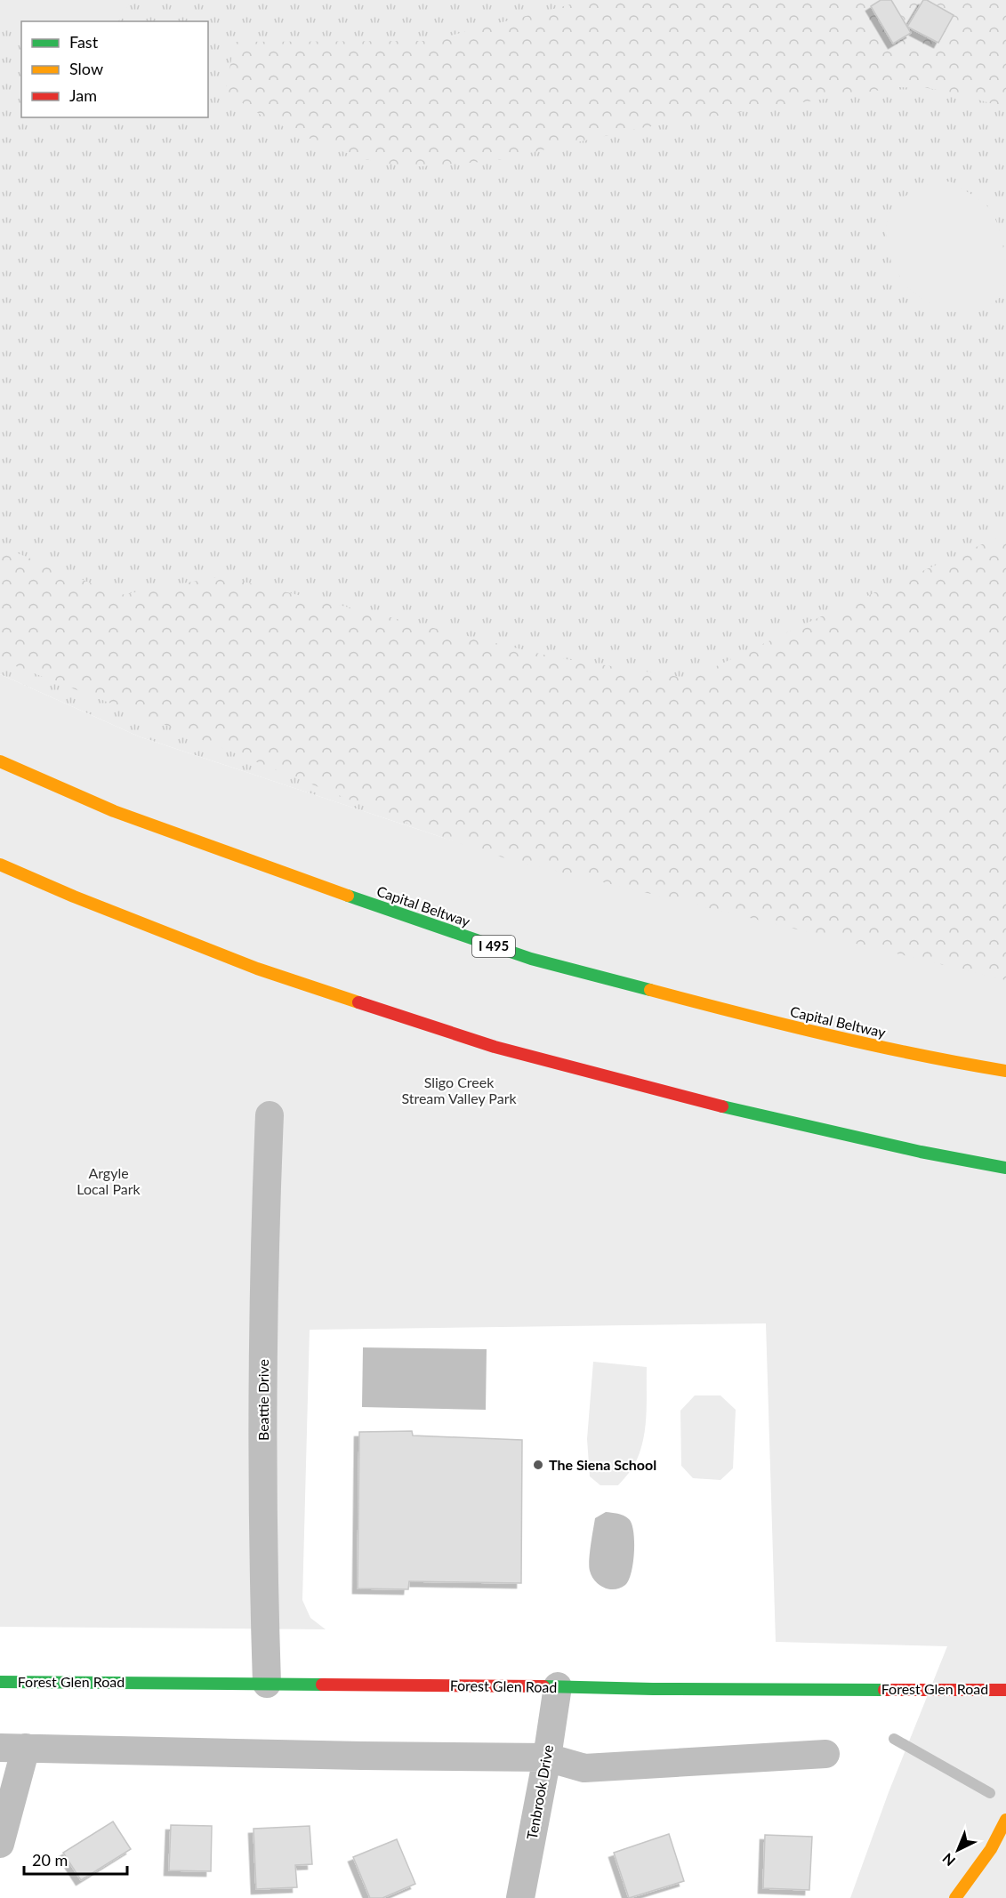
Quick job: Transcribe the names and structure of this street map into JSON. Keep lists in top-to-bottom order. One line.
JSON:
{"streets":{"main road":["Capital Beltway","I 495","Forest Glen Road"],"street":["Beattie Drive","Tenbrook Drive"]},"crossings":[["Beattie Drive","Forest Glen Road"],["Forest Glen Road","Tenbrook Drive"]],"parks":["Sligo Creek Stream Valley Park","Argyle Local Park"],"places":["The Siena School"],"legend":["Fast","Slow","Jam"],"scale_bar":"20 m","north":"bottom left"}
